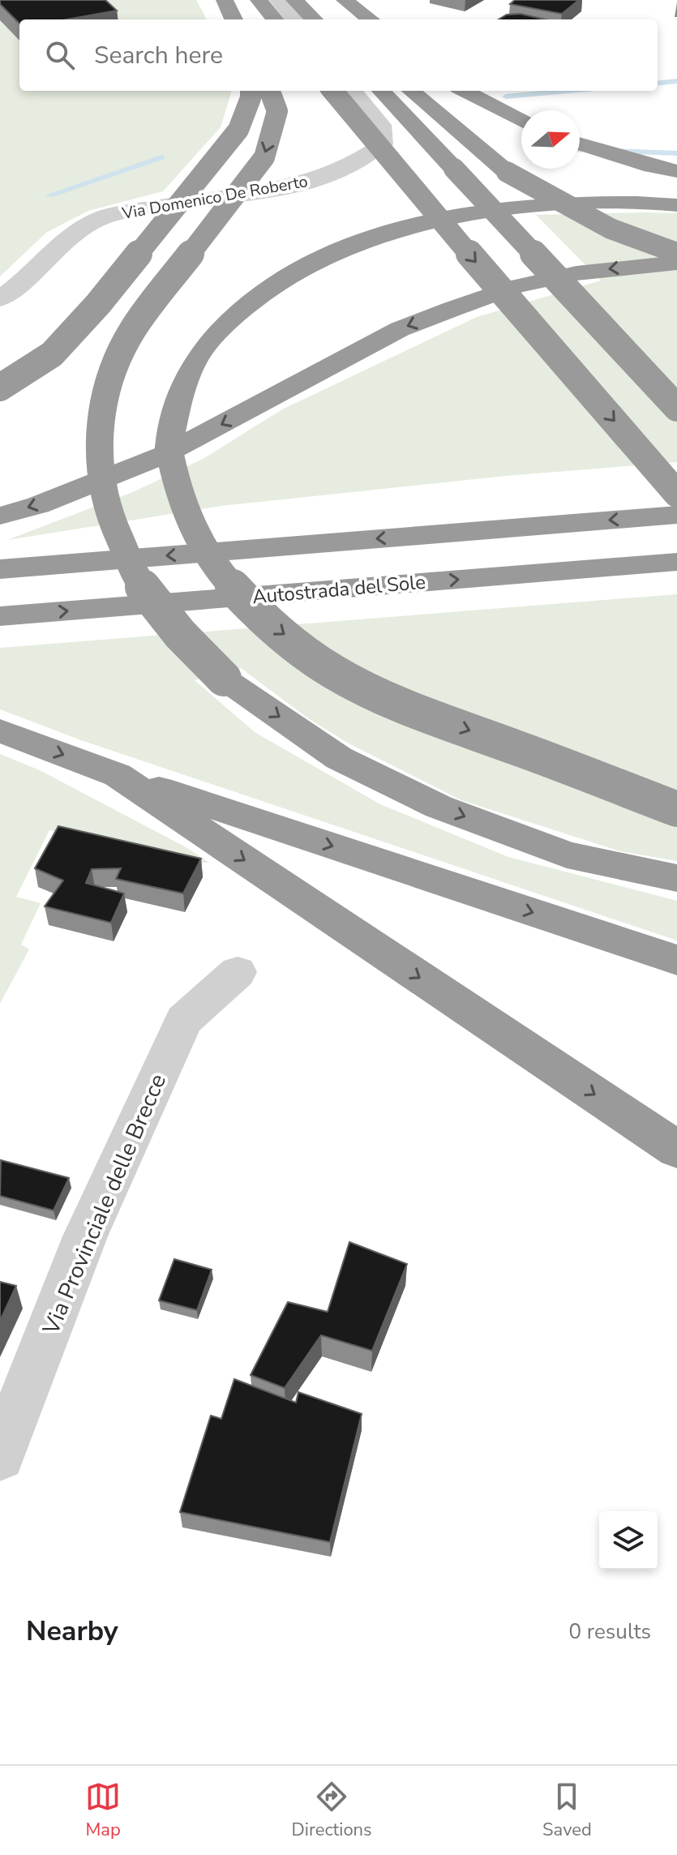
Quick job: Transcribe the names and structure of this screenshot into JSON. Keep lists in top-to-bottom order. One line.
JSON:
{"streets":{"highway":["Autostrada del Sole"],"street":["Via Domenico De Roberto","Via Provinciale delle Brecce"]},"north":"right","page":{"search":"Search here","heading":["Nearby","0 results"],"nav":["Map","Directions","Saved"]}}
